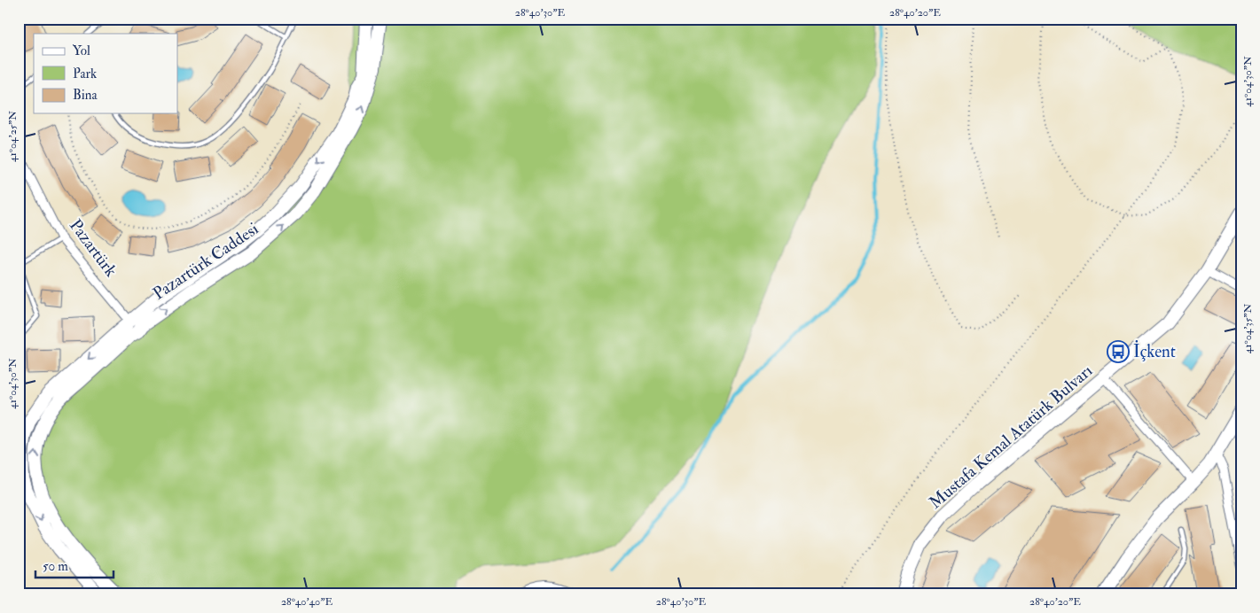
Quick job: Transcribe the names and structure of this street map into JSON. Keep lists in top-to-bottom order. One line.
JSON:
{"streets":{"street":["Pazartürk","Pazartürk Caddesi","Mustafa Kemal Atatürk Bulvarı"]},"crossings":[["Pazartürk","Pazartürk Caddesi"]],"places":{"bus stop":["İçkent"]},"legend":["Yol","Park","Bina"],"scale_bar":"50 m","coordinates":["28°40'30\"E","28°40'20\"E","41°04'30\"N","41°04'25\"N","41°04'35\"N","28°40'40\"E"]}
